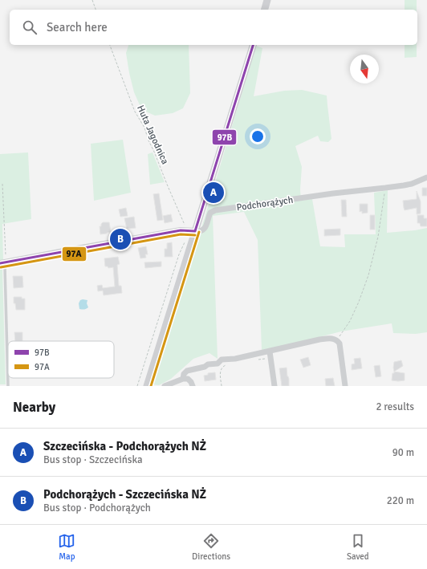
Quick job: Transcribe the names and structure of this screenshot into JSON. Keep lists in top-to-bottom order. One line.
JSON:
{"streets":{"street":["Podchorążych"],"path":["Huta Jagodnica"]},"crossings":[["Huta Jagodnica","Podchorążych"]],"lines":["transit line 97B","transit line 97A"],"legend":["97B","97A"],"north":"bottom","page":{"search":"Search here","pins":["A","B"],"heading":["Nearby","2 results"],"list":[{"mark":"A","name":"Szczecińska - Podchorążych NŻ","note":"Bus stop · Szczecińska","value":"90 m"},{"mark":"B","name":"Podchorążych - Szczecińska NŻ","note":"Bus stop · Podchorążych","value":"220 m"}],"nav":["Map","Directions","Saved"]}}
